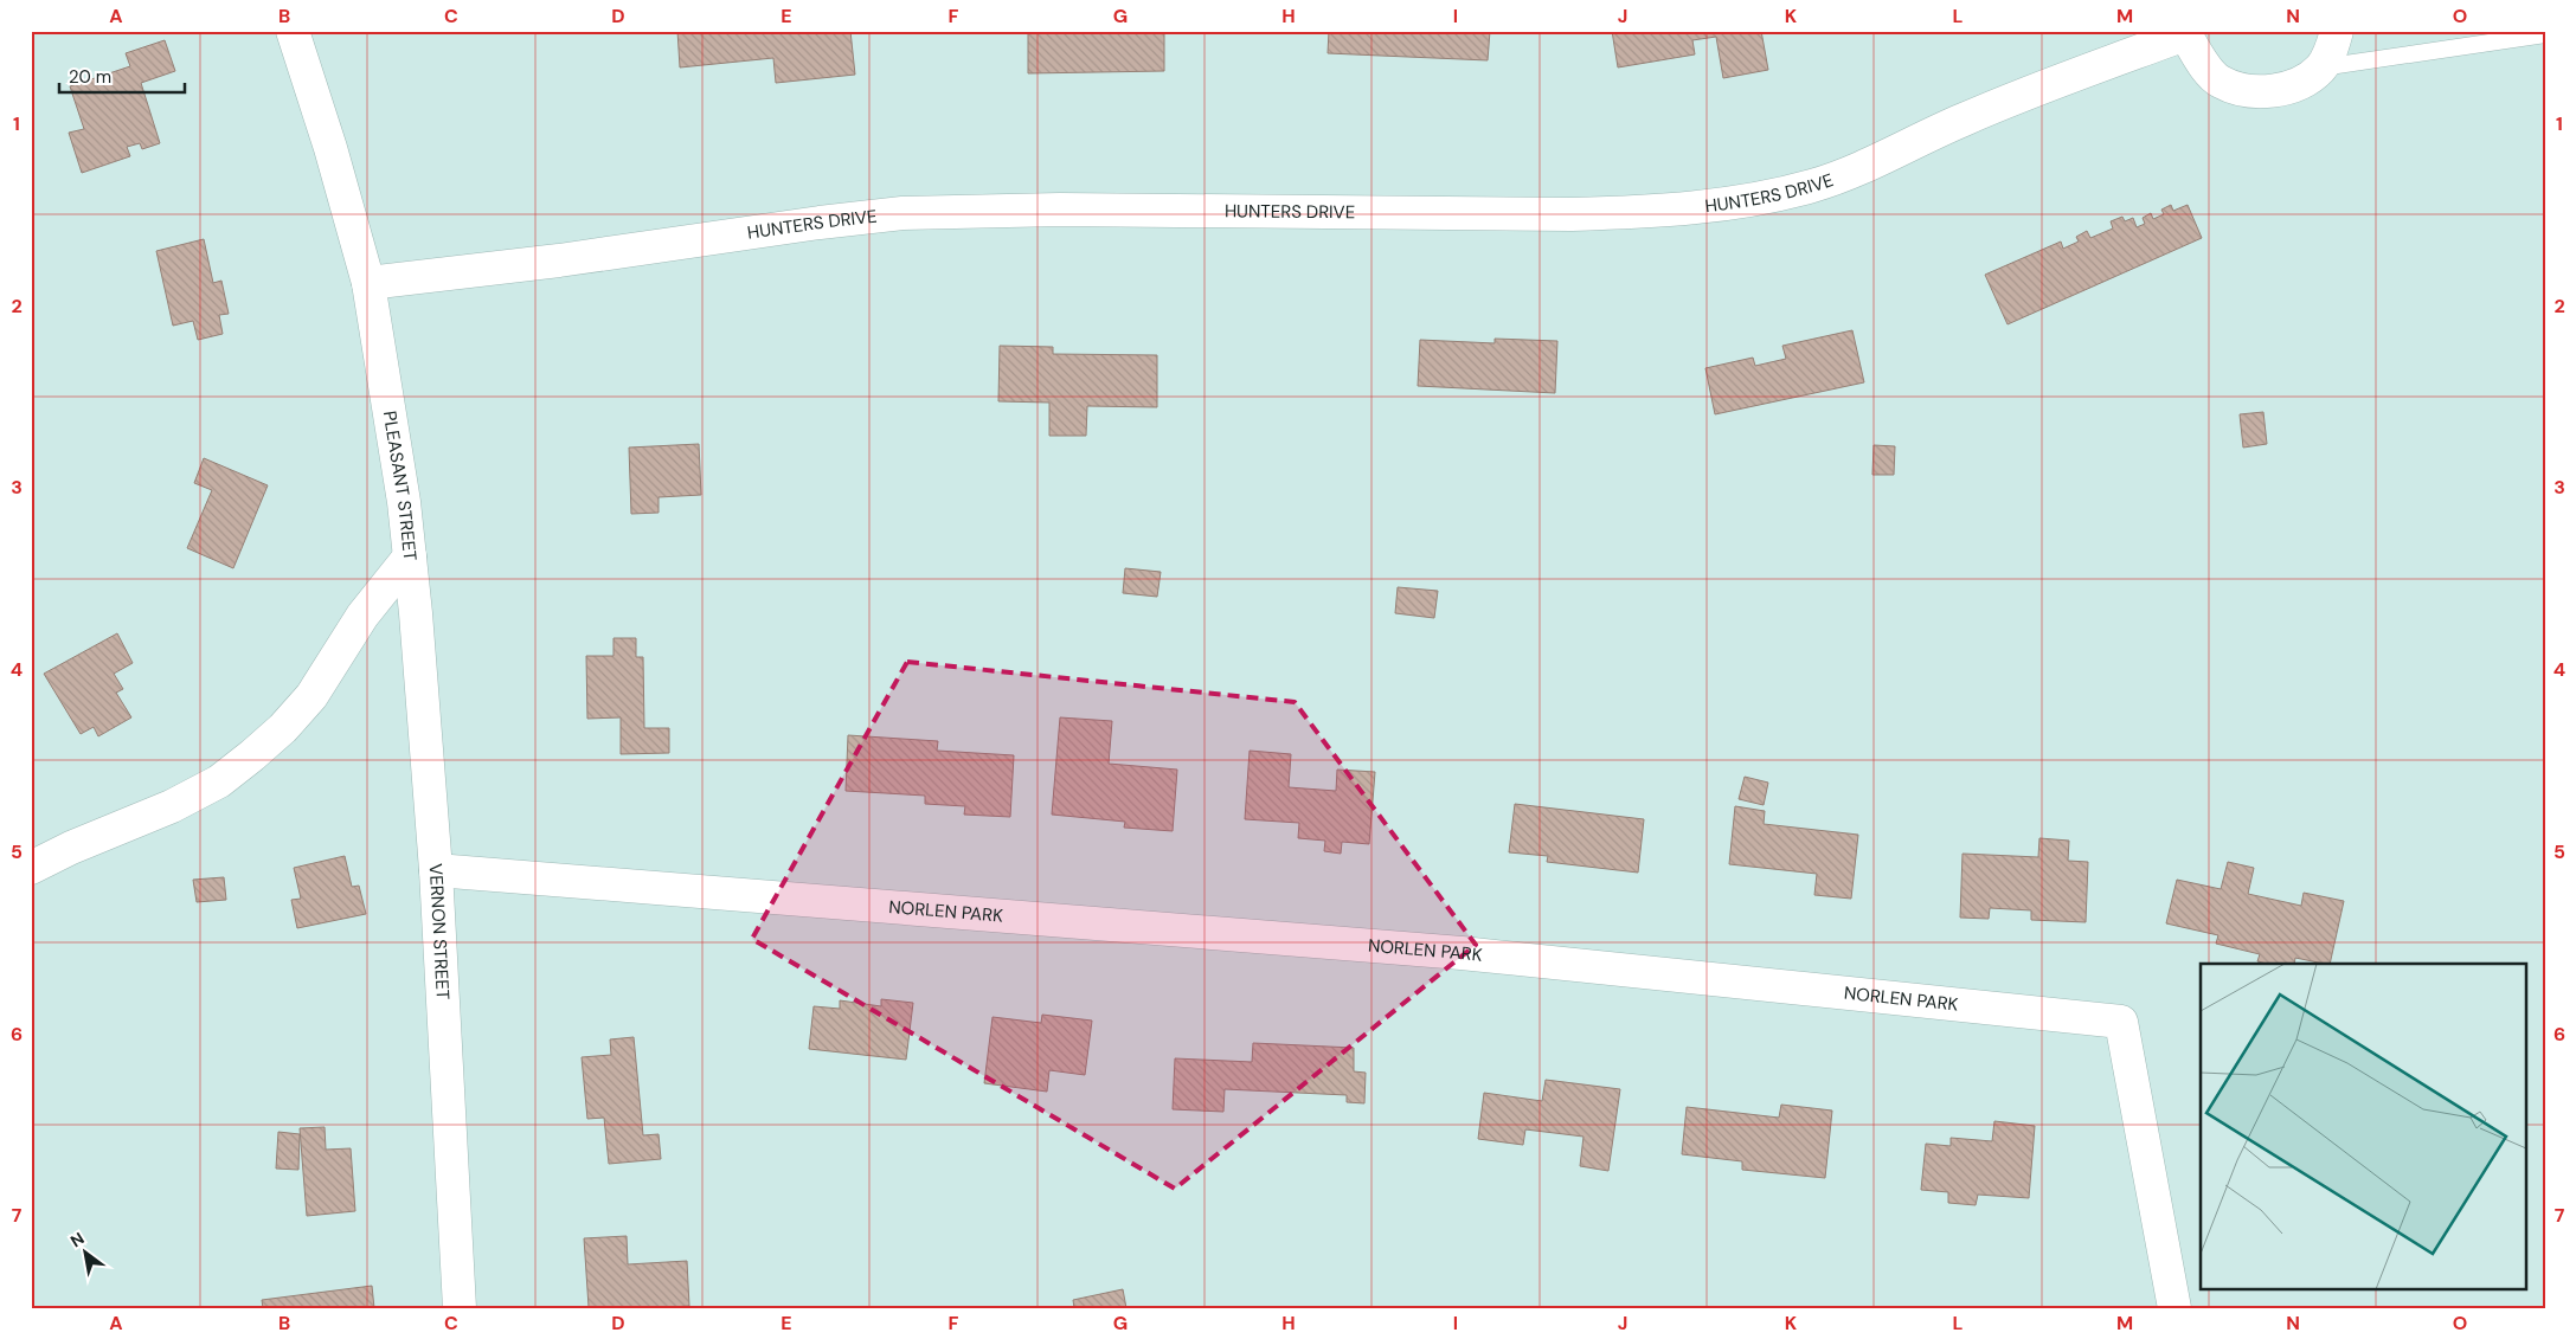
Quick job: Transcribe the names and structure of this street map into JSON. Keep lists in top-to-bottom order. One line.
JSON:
{"streets":{"street":["HUNTERS DRIVE","PLEASANT STREET","NORLEN PARK","VERNON STREET"]},"crossings":[["HUNTERS DRIVE","PLEASANT STREET"],["PLEASANT STREET","VERNON STREET"],["NORLEN PARK","VERNON STREET"]],"scale_bar":"20 m","north":"top left","grid":{"columns":["A","B","C","D","E","F","G","H","I","J","K","L","M","N","O"],"rows":["1","2","3","4","5","6","7"]}}
